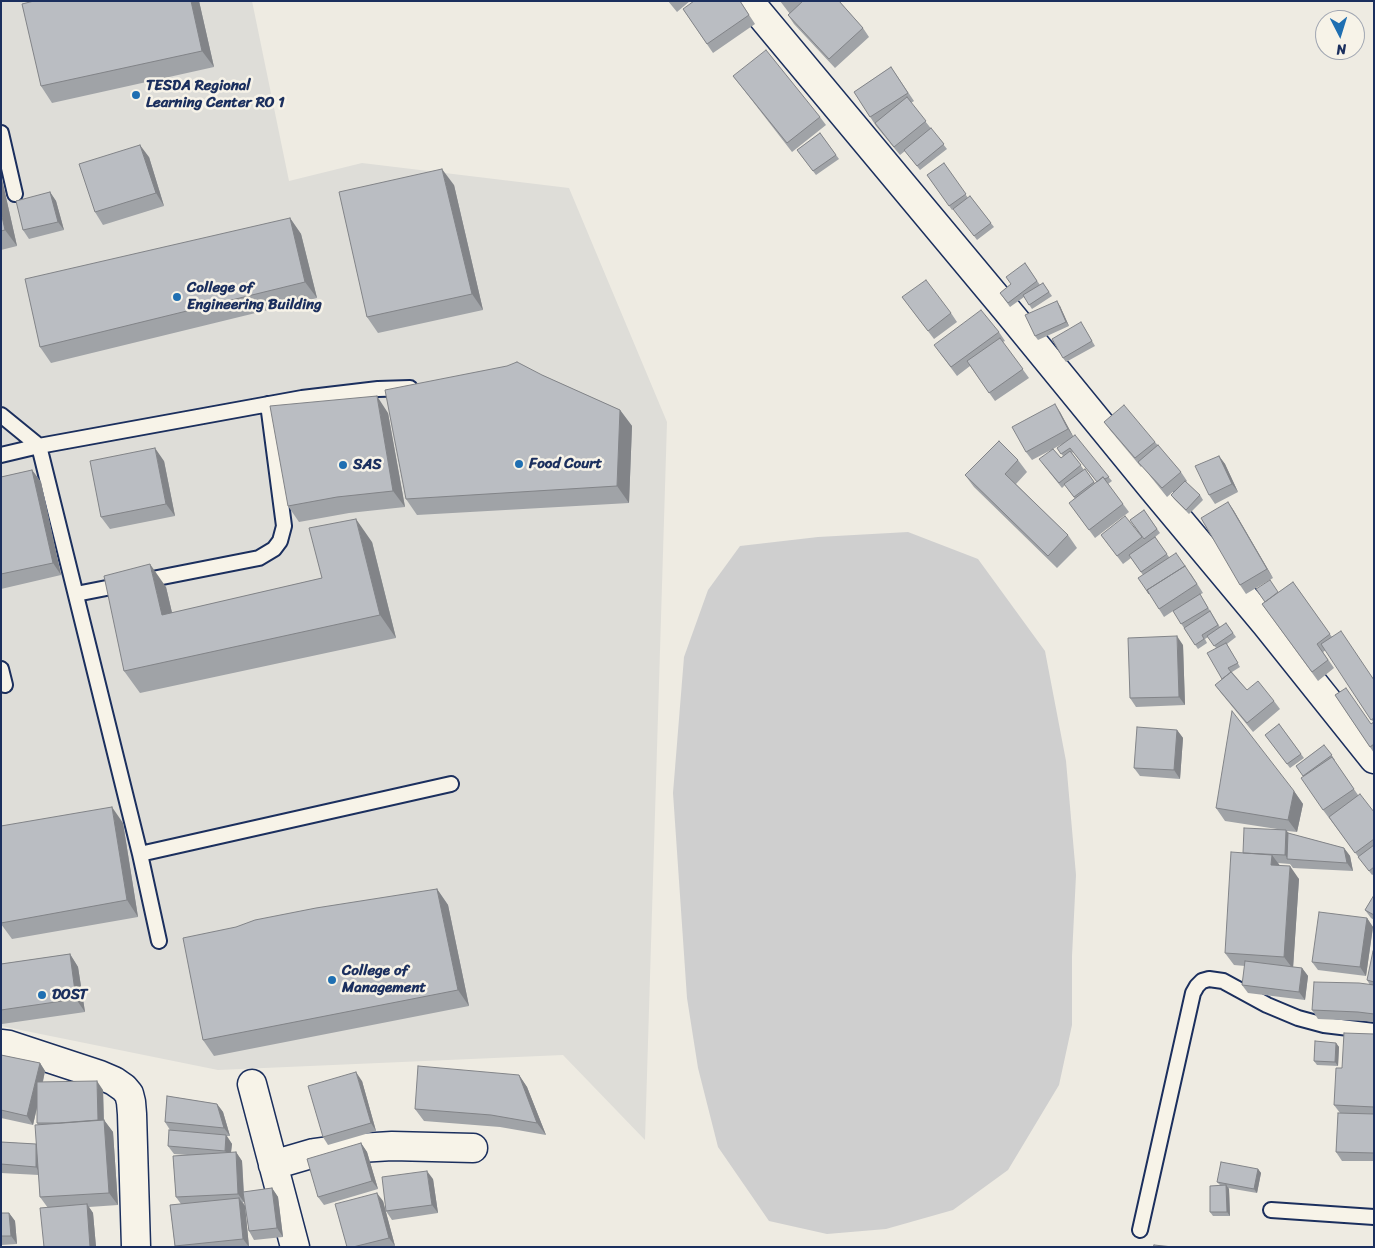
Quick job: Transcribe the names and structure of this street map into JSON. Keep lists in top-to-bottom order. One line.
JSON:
{"places":["TESDA Regional Learning Center RO 1","College of Engineering Building","Food Court","SAS","College of Management","DOST"],"north":"bottom"}
